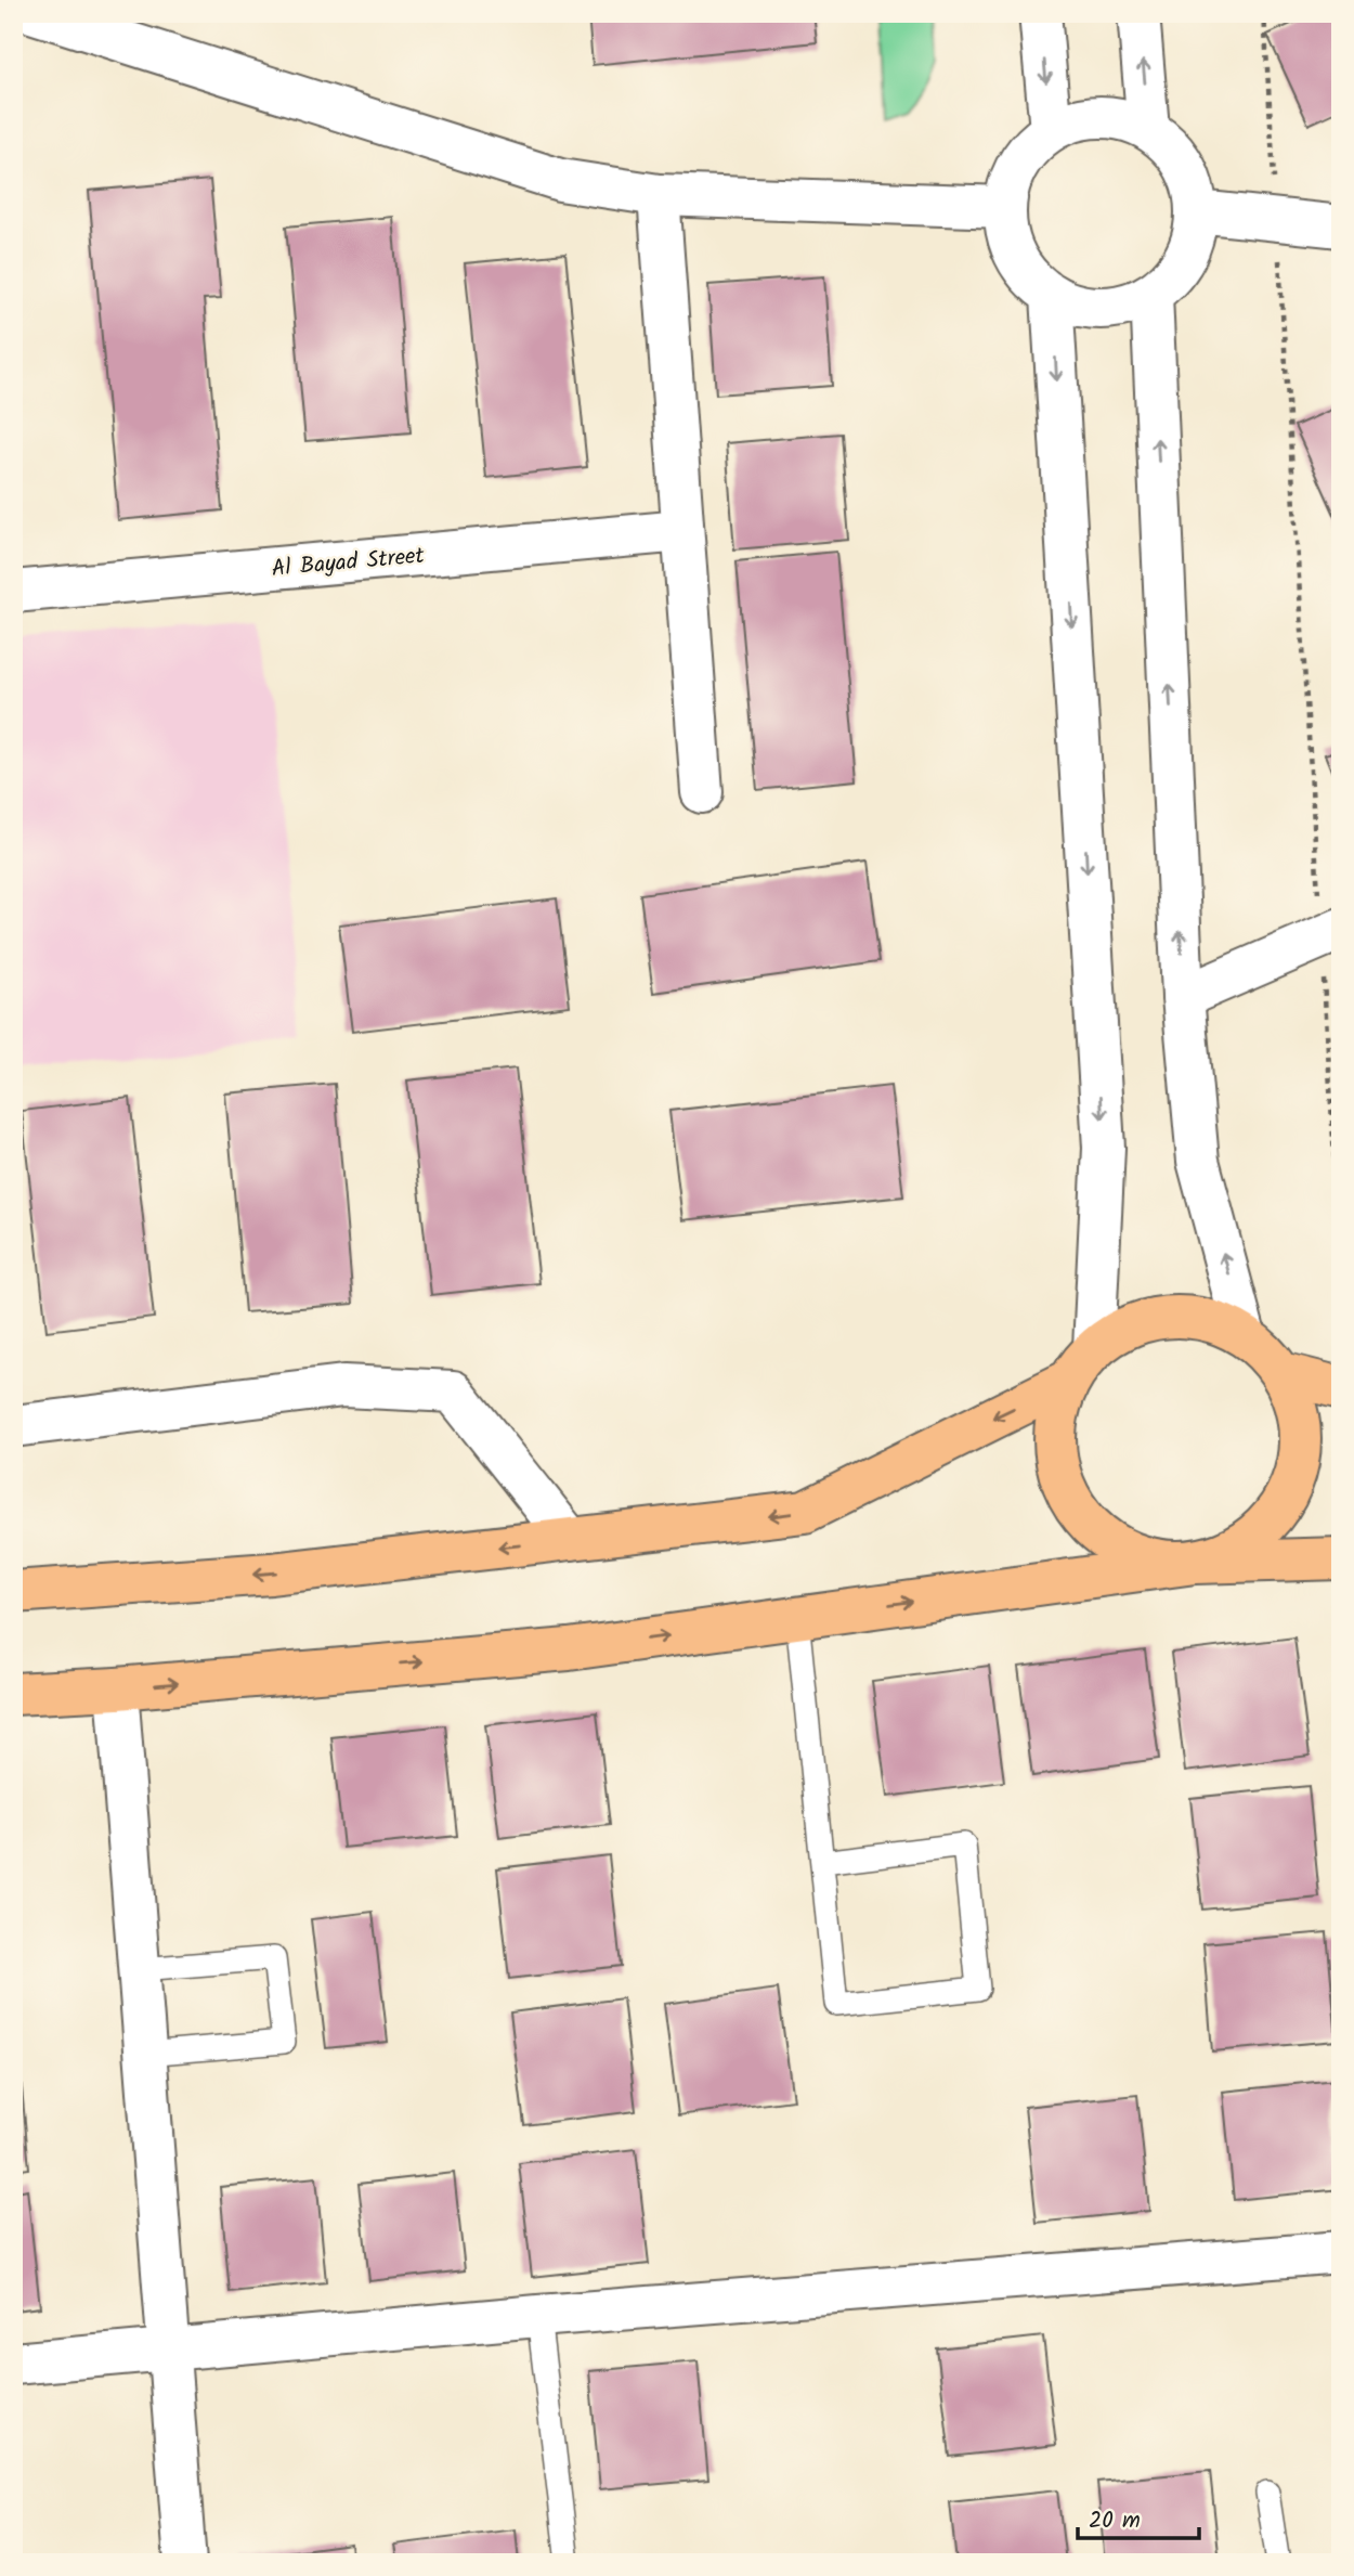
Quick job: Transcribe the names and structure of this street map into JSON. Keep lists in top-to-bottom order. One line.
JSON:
{"streets":{"street":["Al Bayad Street"]},"scale_bar":"20 m"}
